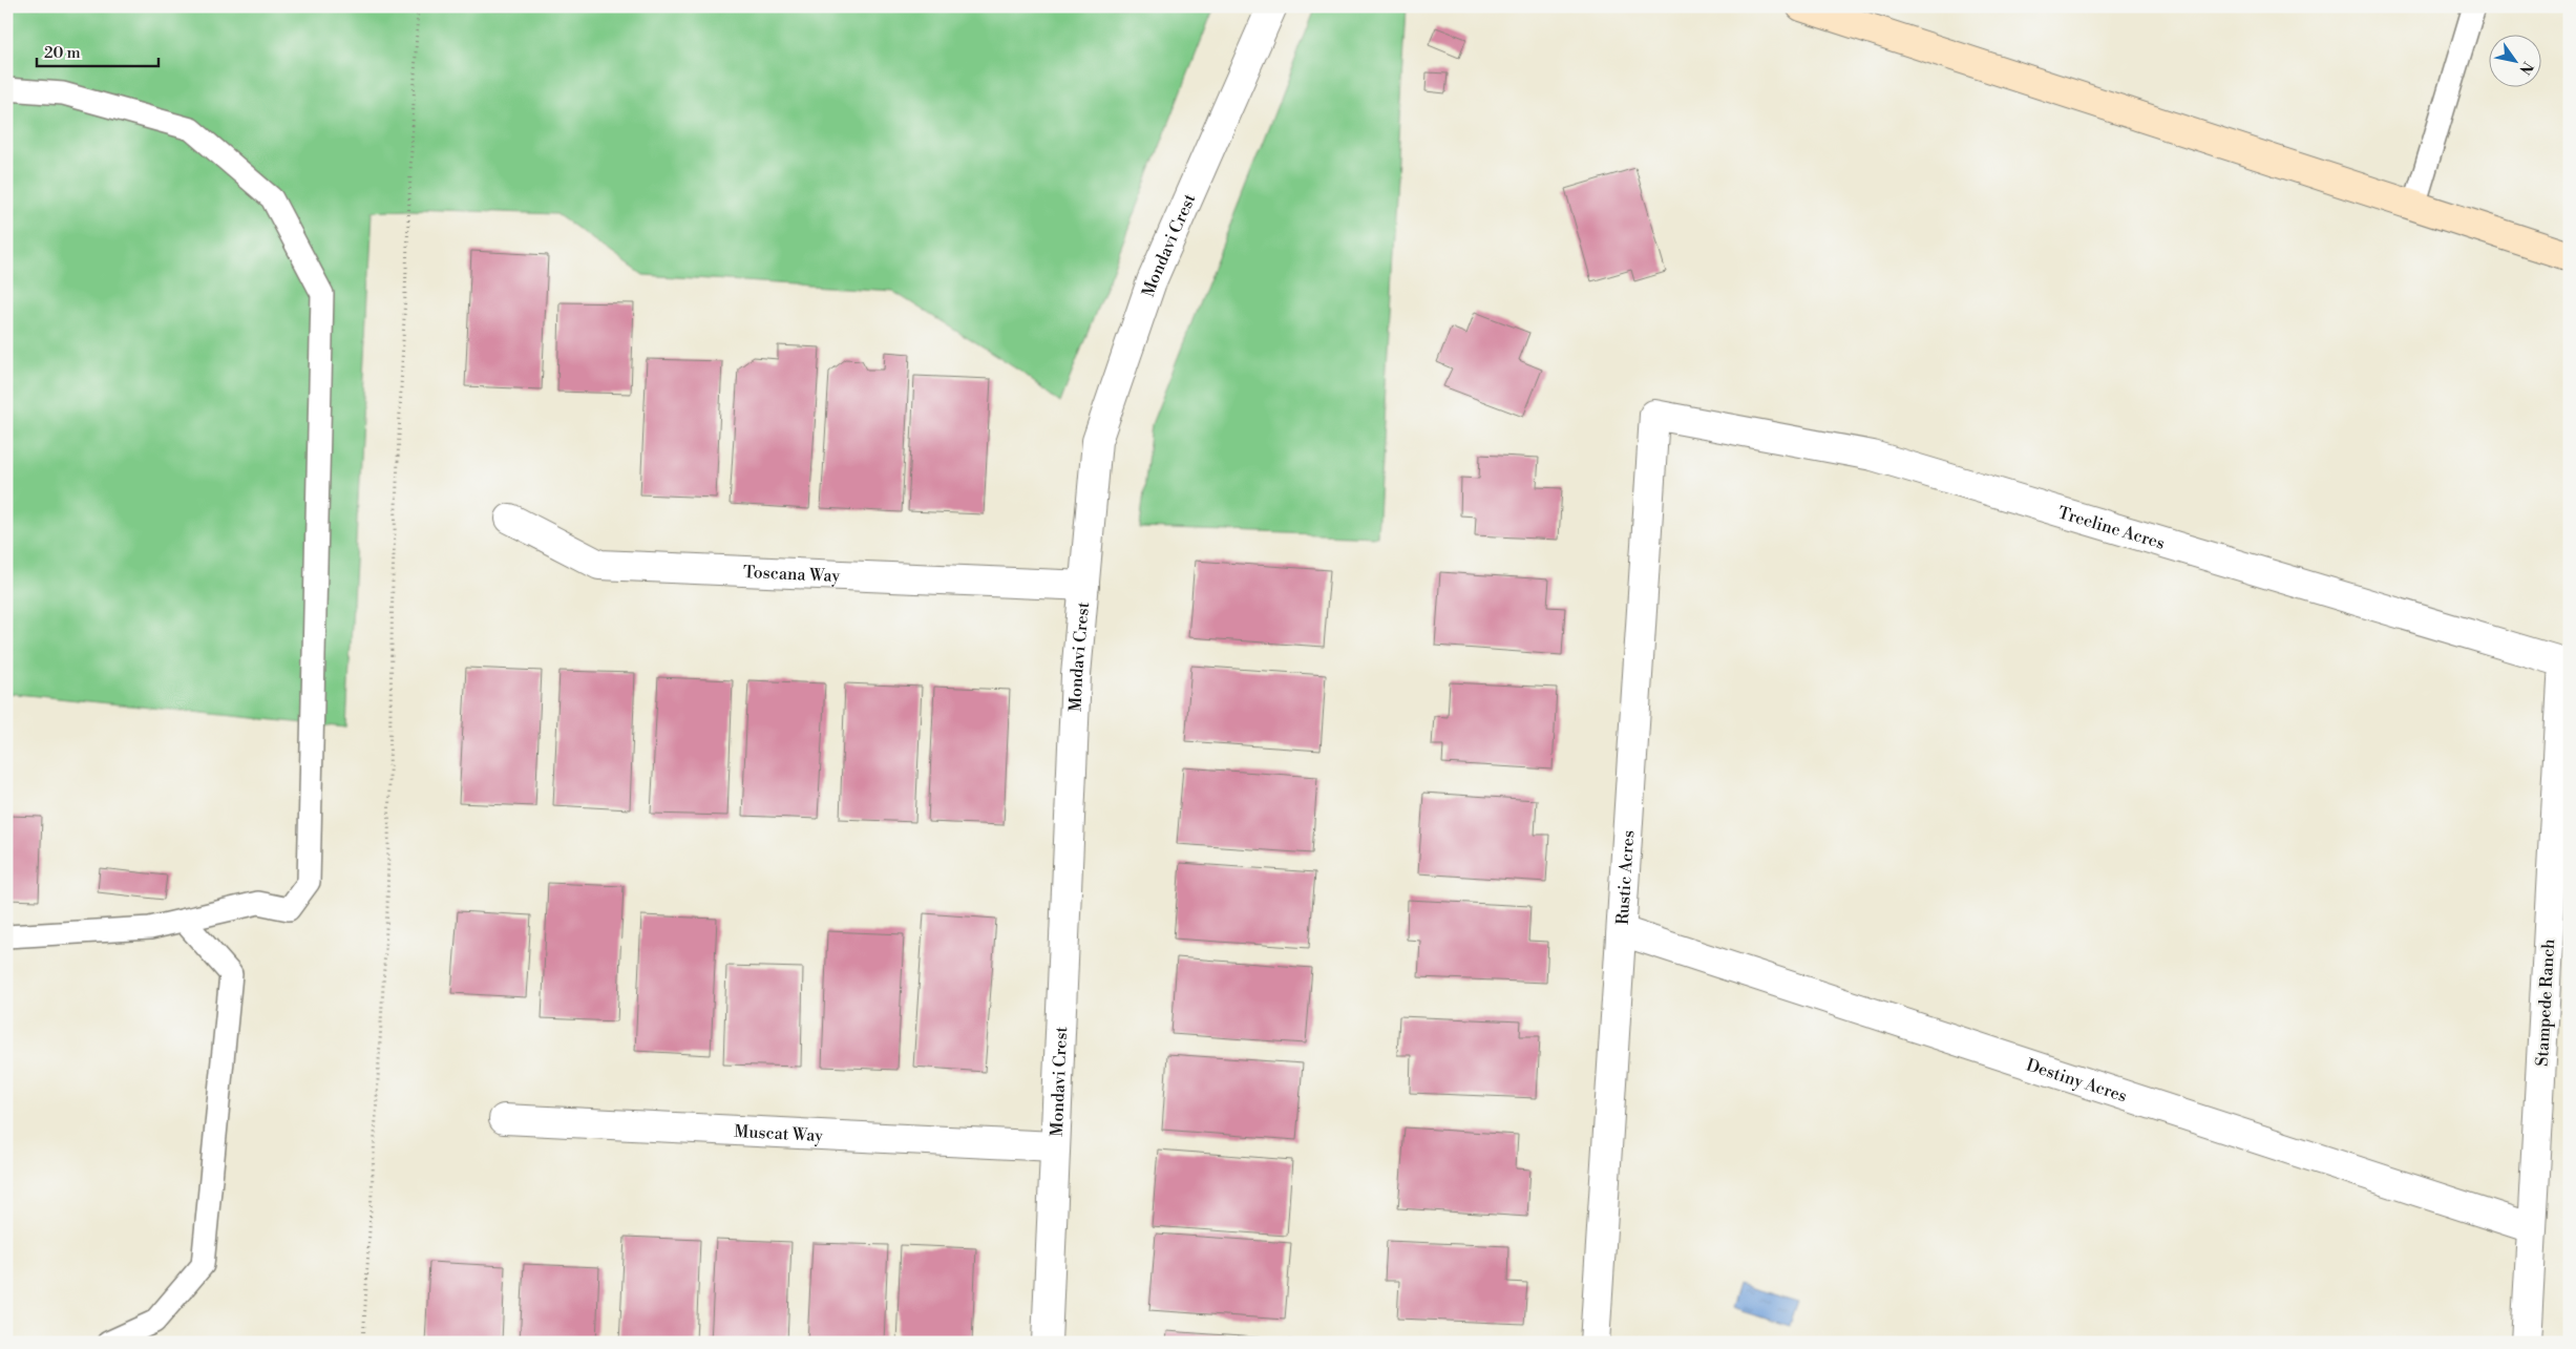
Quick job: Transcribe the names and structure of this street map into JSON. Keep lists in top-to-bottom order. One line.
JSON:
{"streets":{"street":["Mondavi Crest","Treeline Acres","Toscana Way","Rustic Acres","Stampede Ranch","Destiny Acres","Muscat Way"]},"crossings":[["Mondavi Crest","Toscana Way"],["Mondavi Crest","Muscat Way"],["Treeline Acres","Rustic Acres"],["Treeline Acres","Stampede Ranch"],["Rustic Acres","Destiny Acres"],["Stampede Ranch","Destiny Acres"]],"scale_bar":"20 m","north":"bottom right"}
